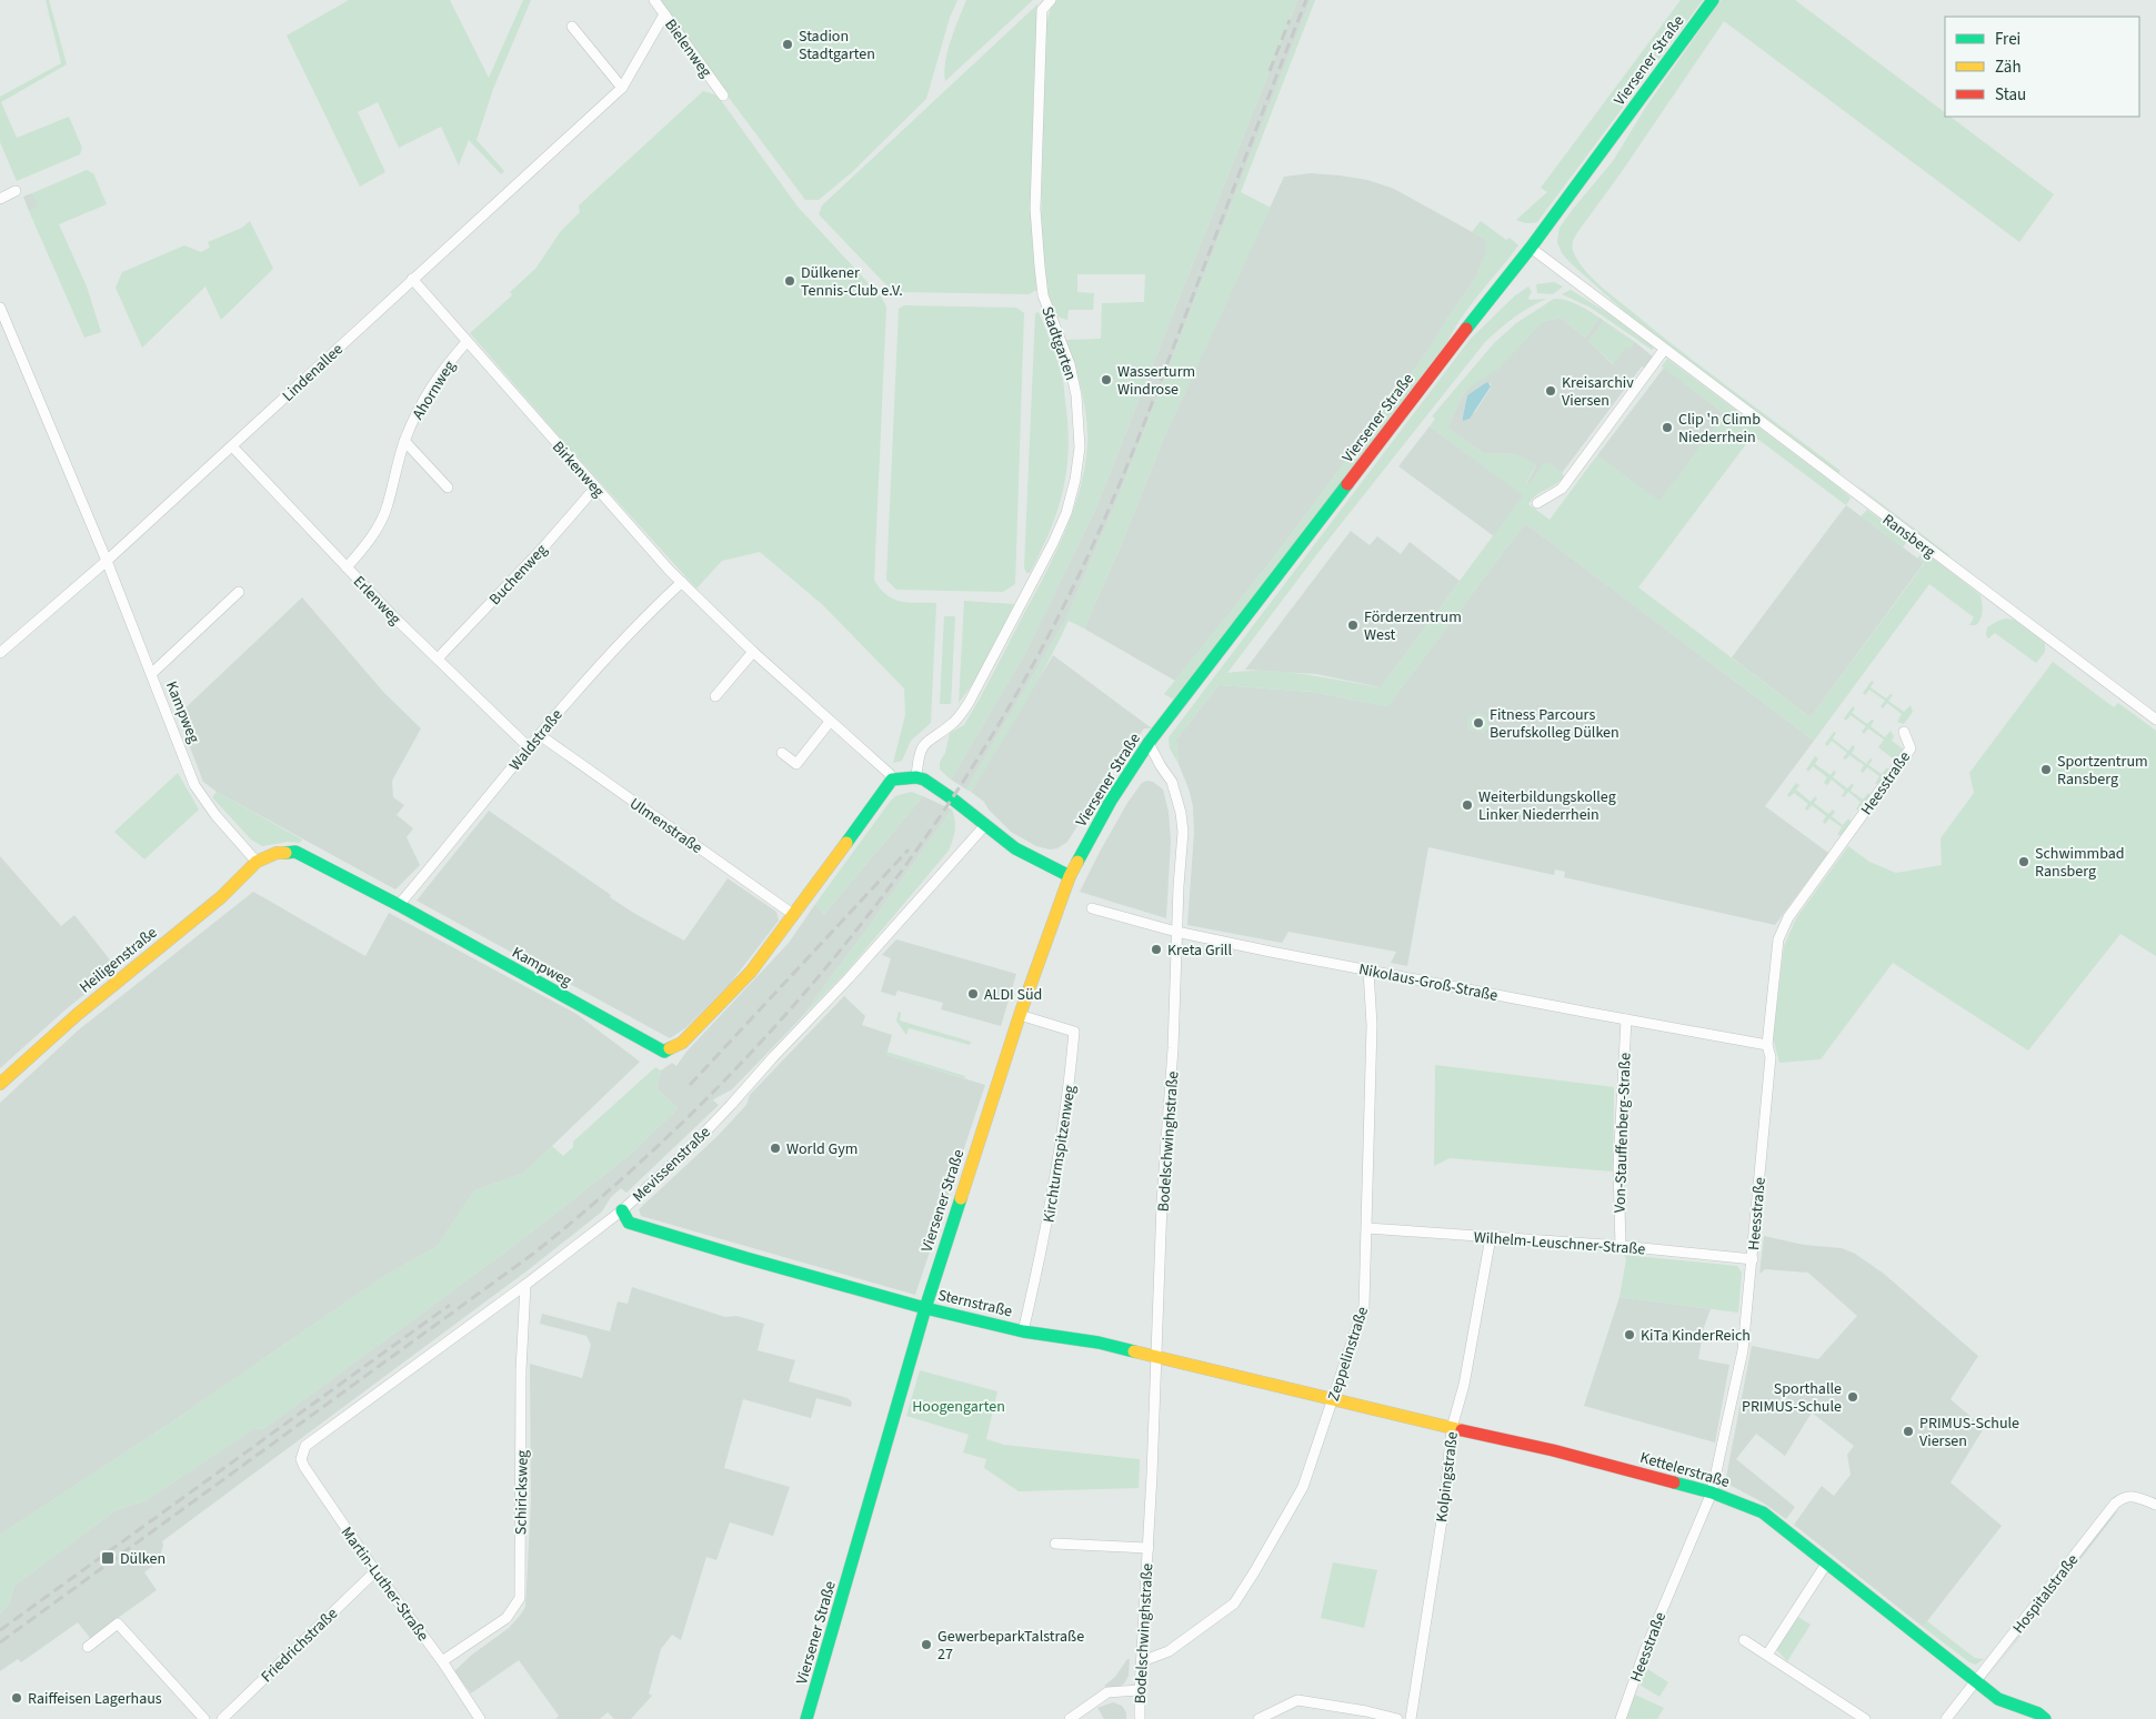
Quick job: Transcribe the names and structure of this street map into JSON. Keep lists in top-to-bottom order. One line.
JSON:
{"streets":{"street":["Bielenweg","Viersener Straße","Stadtgarten","Lindenallee","Ahornweg","Birkenweg","Ransberg","Buchenweg","Erlenweg","Kampweg","Waldstraße","Heesstraße","Ulmenstraße","Heiligenstraße","Nikolaus-Groß-Straße","Von-Stauffenberg-Straße","Bodelschwinghstraße","Kirchturmspitzenweg","Mevissenstraße","Wilhelm-Leuschner-Straße","Sternstraße","Zeppelinstraße","Kettelerstraße","Kolpingstraße","Schiricksweg","Martin-Luther-Straße","Hospitalstraße","Friedrichstraße"]},"crossings":[["Bielenweg","Lindenallee"],["Viersener Straße","Ransberg"],["Viersener Straße","Bodelschwinghstraße"],["Viersener Straße","Kirchturmspitzenweg"],["Viersener Straße","Sternstraße"],["Lindenallee","Birkenweg"],["Lindenallee","Erlenweg"],["Lindenallee","Kampweg"],["Ahornweg","Birkenweg"],["Ahornweg","Erlenweg"],["Birkenweg","Buchenweg"],["Birkenweg","Kampweg"],["Birkenweg","Waldstraße"],["Buchenweg","Erlenweg"],["Erlenweg","Waldstraße"],["Kampweg","Waldstraße"],["Kampweg","Ulmenstraße"],["Kampweg","Heiligenstraße"],["Waldstraße","Ulmenstraße"],["Heesstraße","Nikolaus-Groß-Straße"],["Heesstraße","Wilhelm-Leuschner-Straße"],["Heesstraße","Kettelerstraße"],["Nikolaus-Groß-Straße","Von-Stauffenberg-Straße"],["Nikolaus-Groß-Straße","Bodelschwinghstraße"],["Nikolaus-Groß-Straße","Zeppelinstraße"],["Von-Stauffenberg-Straße","Wilhelm-Leuschner-Straße"],["Bodelschwinghstraße","Sternstraße"],["Bodelschwinghstraße","Zeppelinstraße"],["Kirchturmspitzenweg","Sternstraße"],["Mevissenstraße","Sternstraße"],["Mevissenstraße","Schiricksweg"],["Mevissenstraße","Martin-Luther-Straße"],["Wilhelm-Leuschner-Straße","Zeppelinstraße"],["Wilhelm-Leuschner-Straße","Kolpingstraße"],["Sternstraße","Zeppelinstraße"],["Sternstraße","Kettelerstraße"],["Zeppelinstraße","Kettelerstraße"],["Kettelerstraße","Kolpingstraße"],["Kettelerstraße","Hospitalstraße"],["Schiricksweg","Martin-Luther-Straße"],["Martin-Luther-Straße","Friedrichstraße"]],"parks":["Hoogengarten"],"places":{"other":["Stadion Stadtgarten","Dülkener Tennis-Club e.V.","Wasserturm Windrose","Kreisarchiv Viersen","Clip 'n Climb Niederrhein","Förderzentrum West","Fitness Parcours Berufskolleg Dülken","Sportzentrum Ransberg","Weiterbildungskolleg Linker Niederrhein","Schwimmbad Ransberg","Kreta Grill","ALDI Süd","World Gym","KiTa KinderReich","Sporthalle PRIMUS-Schule","PRIMUS-Schule Viersen","GewerbeparkTalstraße 27","Raiffeisen Lagerhaus"],"transit":["Dülken"]},"legend":["Frei","Zäh","Stau"]}
